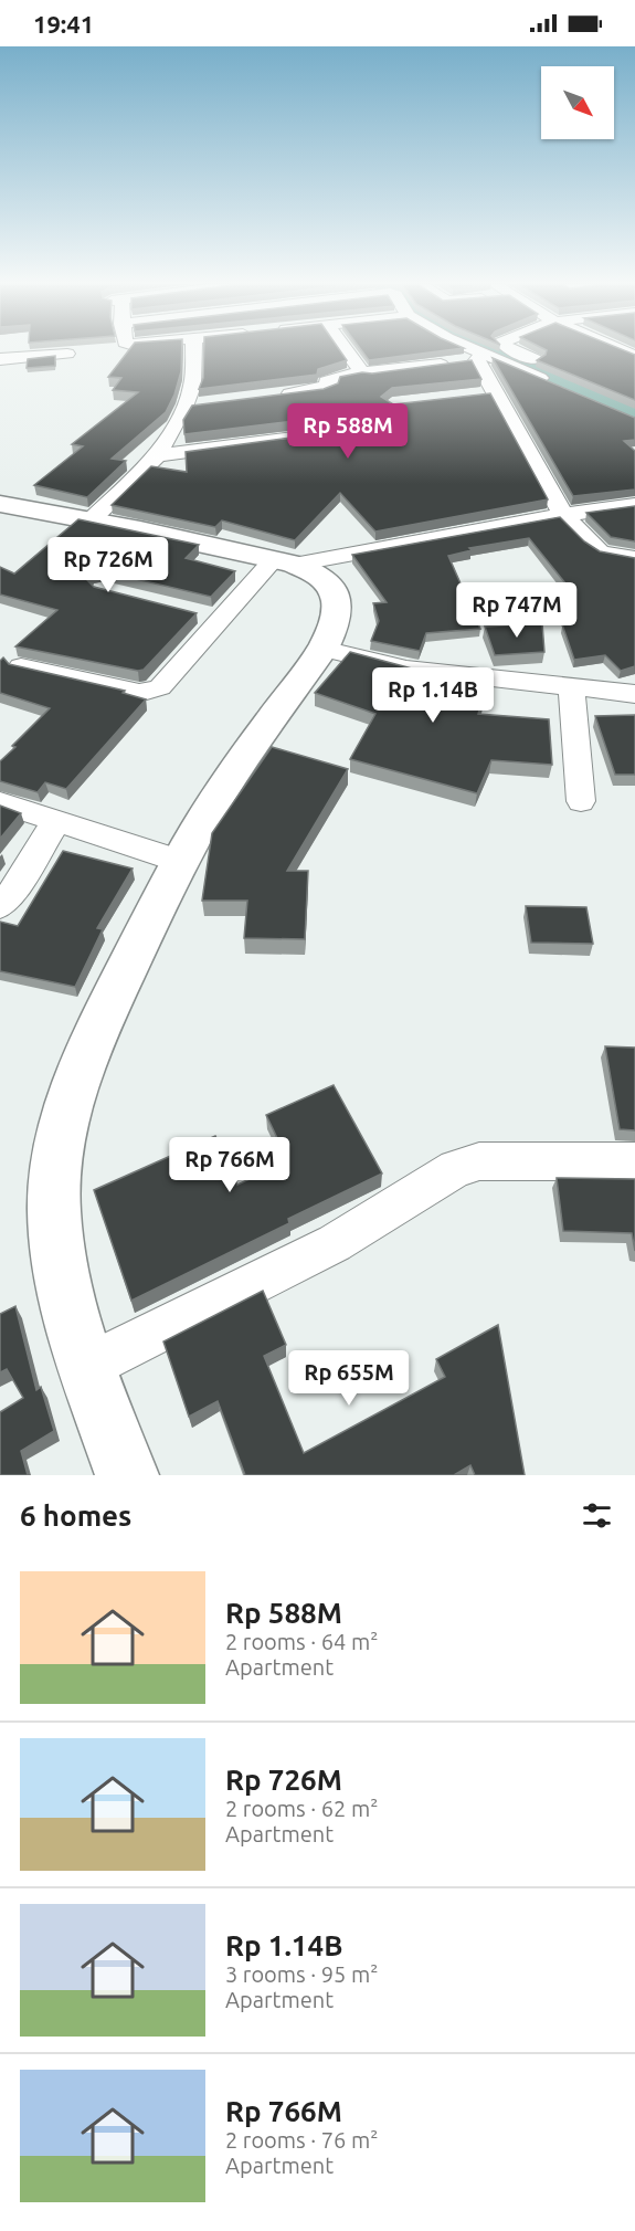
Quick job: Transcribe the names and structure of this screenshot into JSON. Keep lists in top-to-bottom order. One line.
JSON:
{"north":"bottom right","page":{"status":"19:41","price":["Rp 588M","Rp 726M","Rp 747M","Rp 1.14B","Rp 766M","Rp 655M"],"heading":"6 homes","list":[{"name":"Rp 588M","note":"2 rooms · 64 m² · Apartment"},{"name":"Rp 726M","note":"2 rooms · 62 m² · Apartment"},{"name":"Rp 1.14B","note":"3 rooms · 95 m² · Apartment"},{"name":"Rp 766M","note":"2 rooms · 76 m² · Apartment"}]}}
